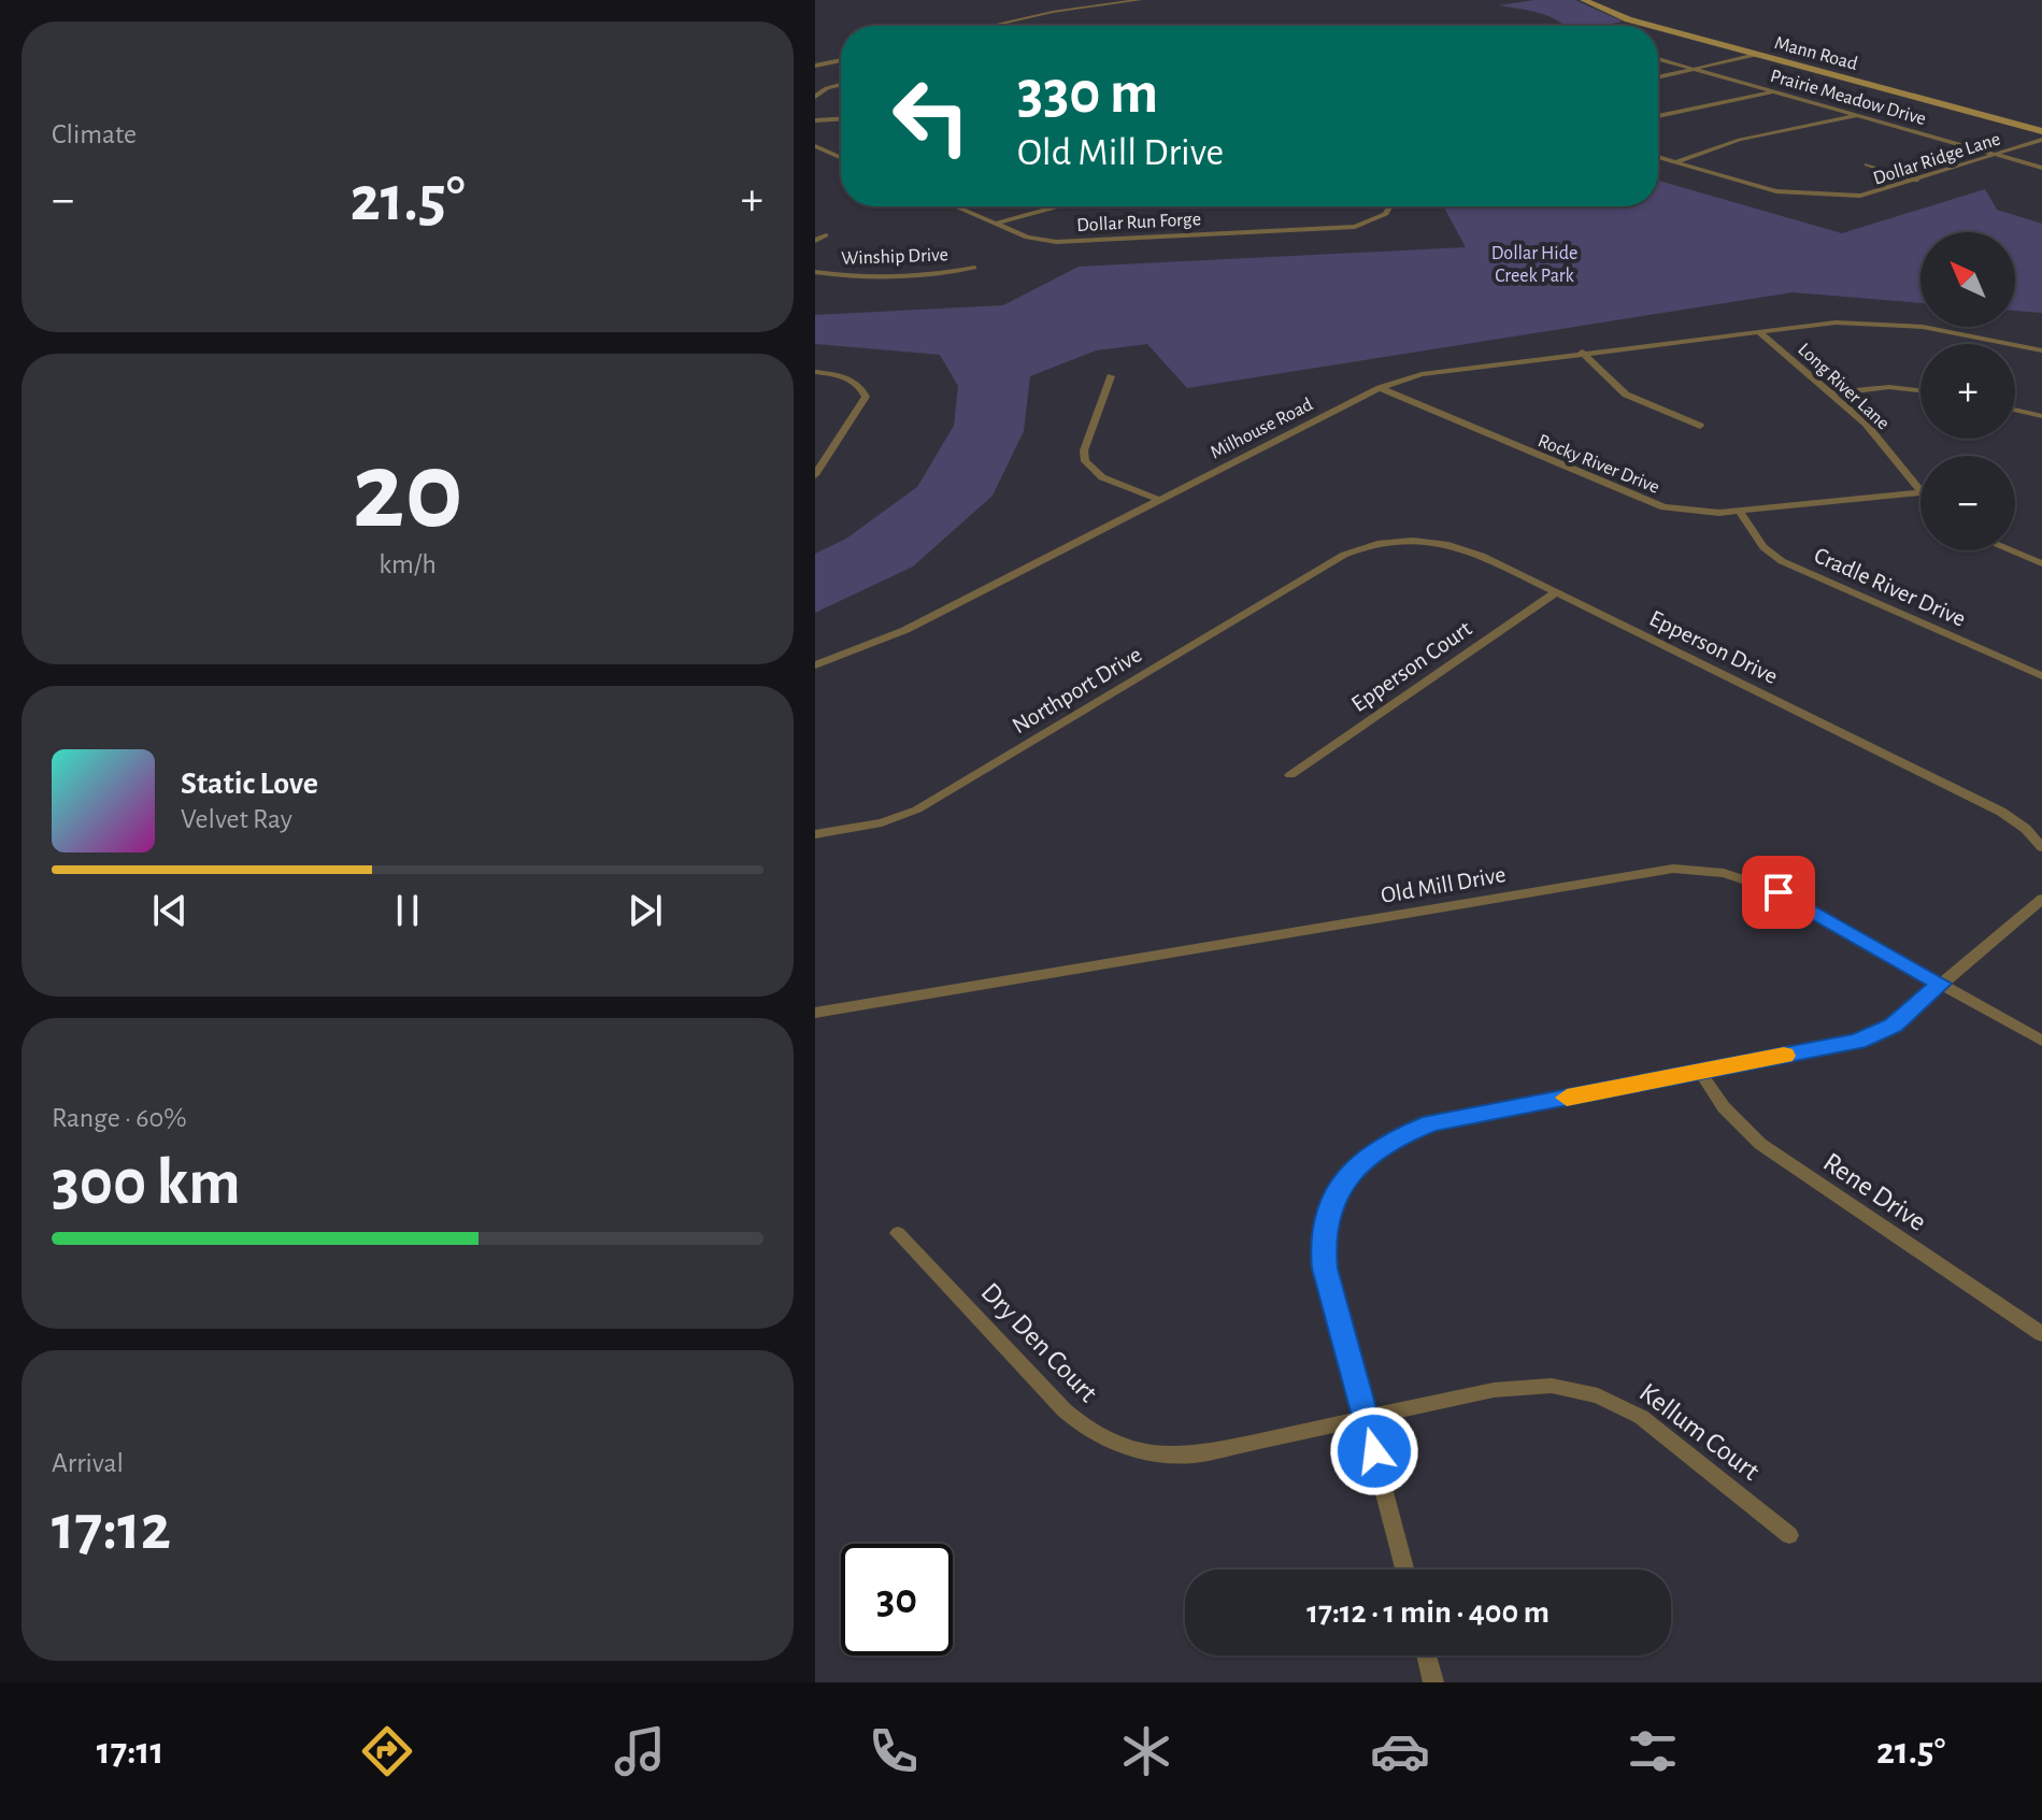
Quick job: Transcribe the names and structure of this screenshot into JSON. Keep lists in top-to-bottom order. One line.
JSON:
{"streets":{"main road":["Mann Road"],"street":["Prairie Meadow Drive","Dollar Ridge Lane","Dollar Run Forge","Winship Drive","Long River Lane","Milhouse Road","Rocky River Drive","Cradle River Drive","Epperson Drive","Epperson Court","Northport Drive","Old Mill Drive","Rene Drive","Dry Den Court","Kellum Court"]},"crossings":[["Prairie Meadow Drive","Dollar Ridge Lane"],["Long River Lane","Milhouse Road"],["Milhouse Road","Rocky River Drive"],["Rocky River Drive","Cradle River Drive"],["Epperson Drive","Epperson Court"],["Epperson Drive","Northport Drive"],["Dry Den Court","Kellum Court"]],"parks":["Dollar Hide Creek Park"],"north":"top left","page":{"tile":["Climate",["20","km/h"],["Range · 60%","300 km"],["Arrival","17:12"]],"turn":["330 m","Old Mill Drive"],"heat":["−","21.5°","+"],"map_buttons":["+","−"],"song":["Static Love","Velvet Ray"],"limit":"30","trip":"17:12 · 1 min · 400 m","tabs":["17:11","21.5°"]}}
